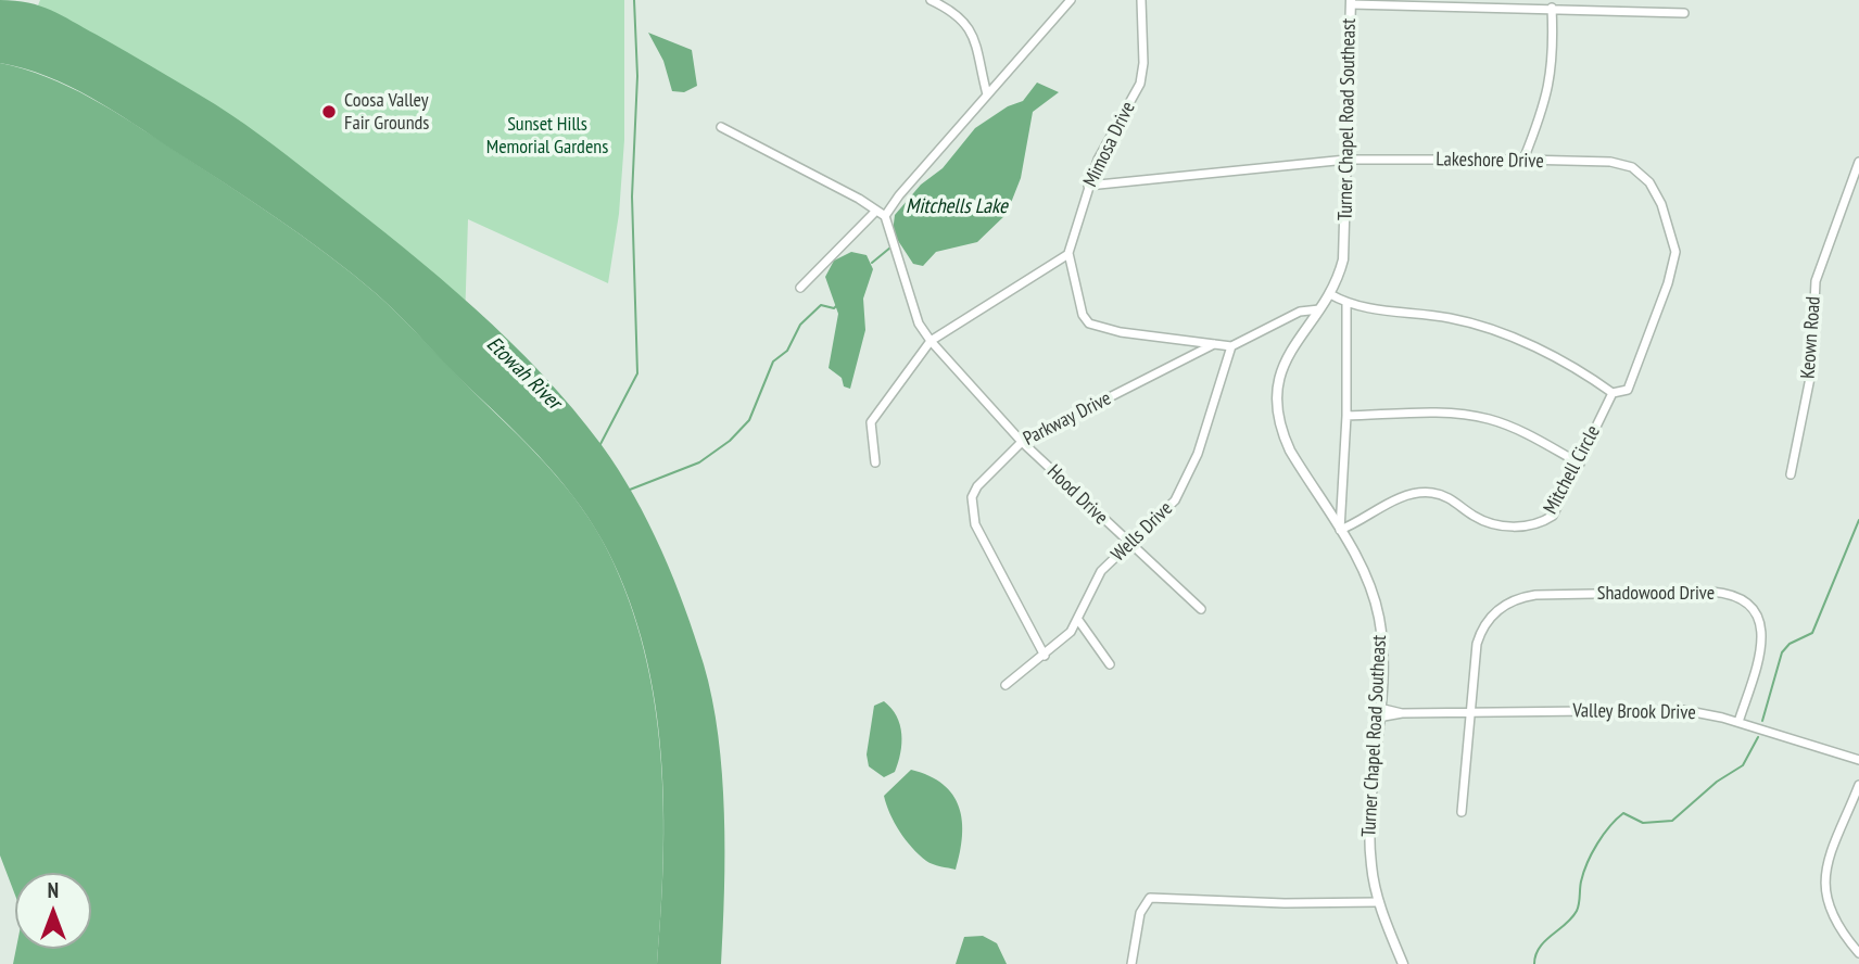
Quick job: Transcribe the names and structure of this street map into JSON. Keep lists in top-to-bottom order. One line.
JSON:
{"streets":{"street":["Turner Chapel Road Southeast","Mimosa Drive","Lakeshore Drive","Keown Road","Parkway Drive","Mitchell Circle","Hood Drive","Wells Drive","Shadowood Drive","Valley Brook Drive"]},"crossings":[["Turner Chapel Road Southeast","Lakeshore Drive"],["Turner Chapel Road Southeast","Mitchell Circle"],["Turner Chapel Road Southeast","Valley Brook Drive"],["Mimosa Drive","Lakeshore Drive"],["Mimosa Drive","Parkway Drive"],["Mimosa Drive","Wells Drive"],["Lakeshore Drive","Mitchell Circle"],["Parkway Drive","Hood Drive"],["Parkway Drive","Wells Drive"],["Hood Drive","Wells Drive"],["Shadowood Drive","Valley Brook Drive"]],"water":["Mitchells Lake","Etowah River"],"parks":["Sunset Hills Memorial Gardens"],"places":["Coosa Valley Fair Grounds"],"north":"top"}
